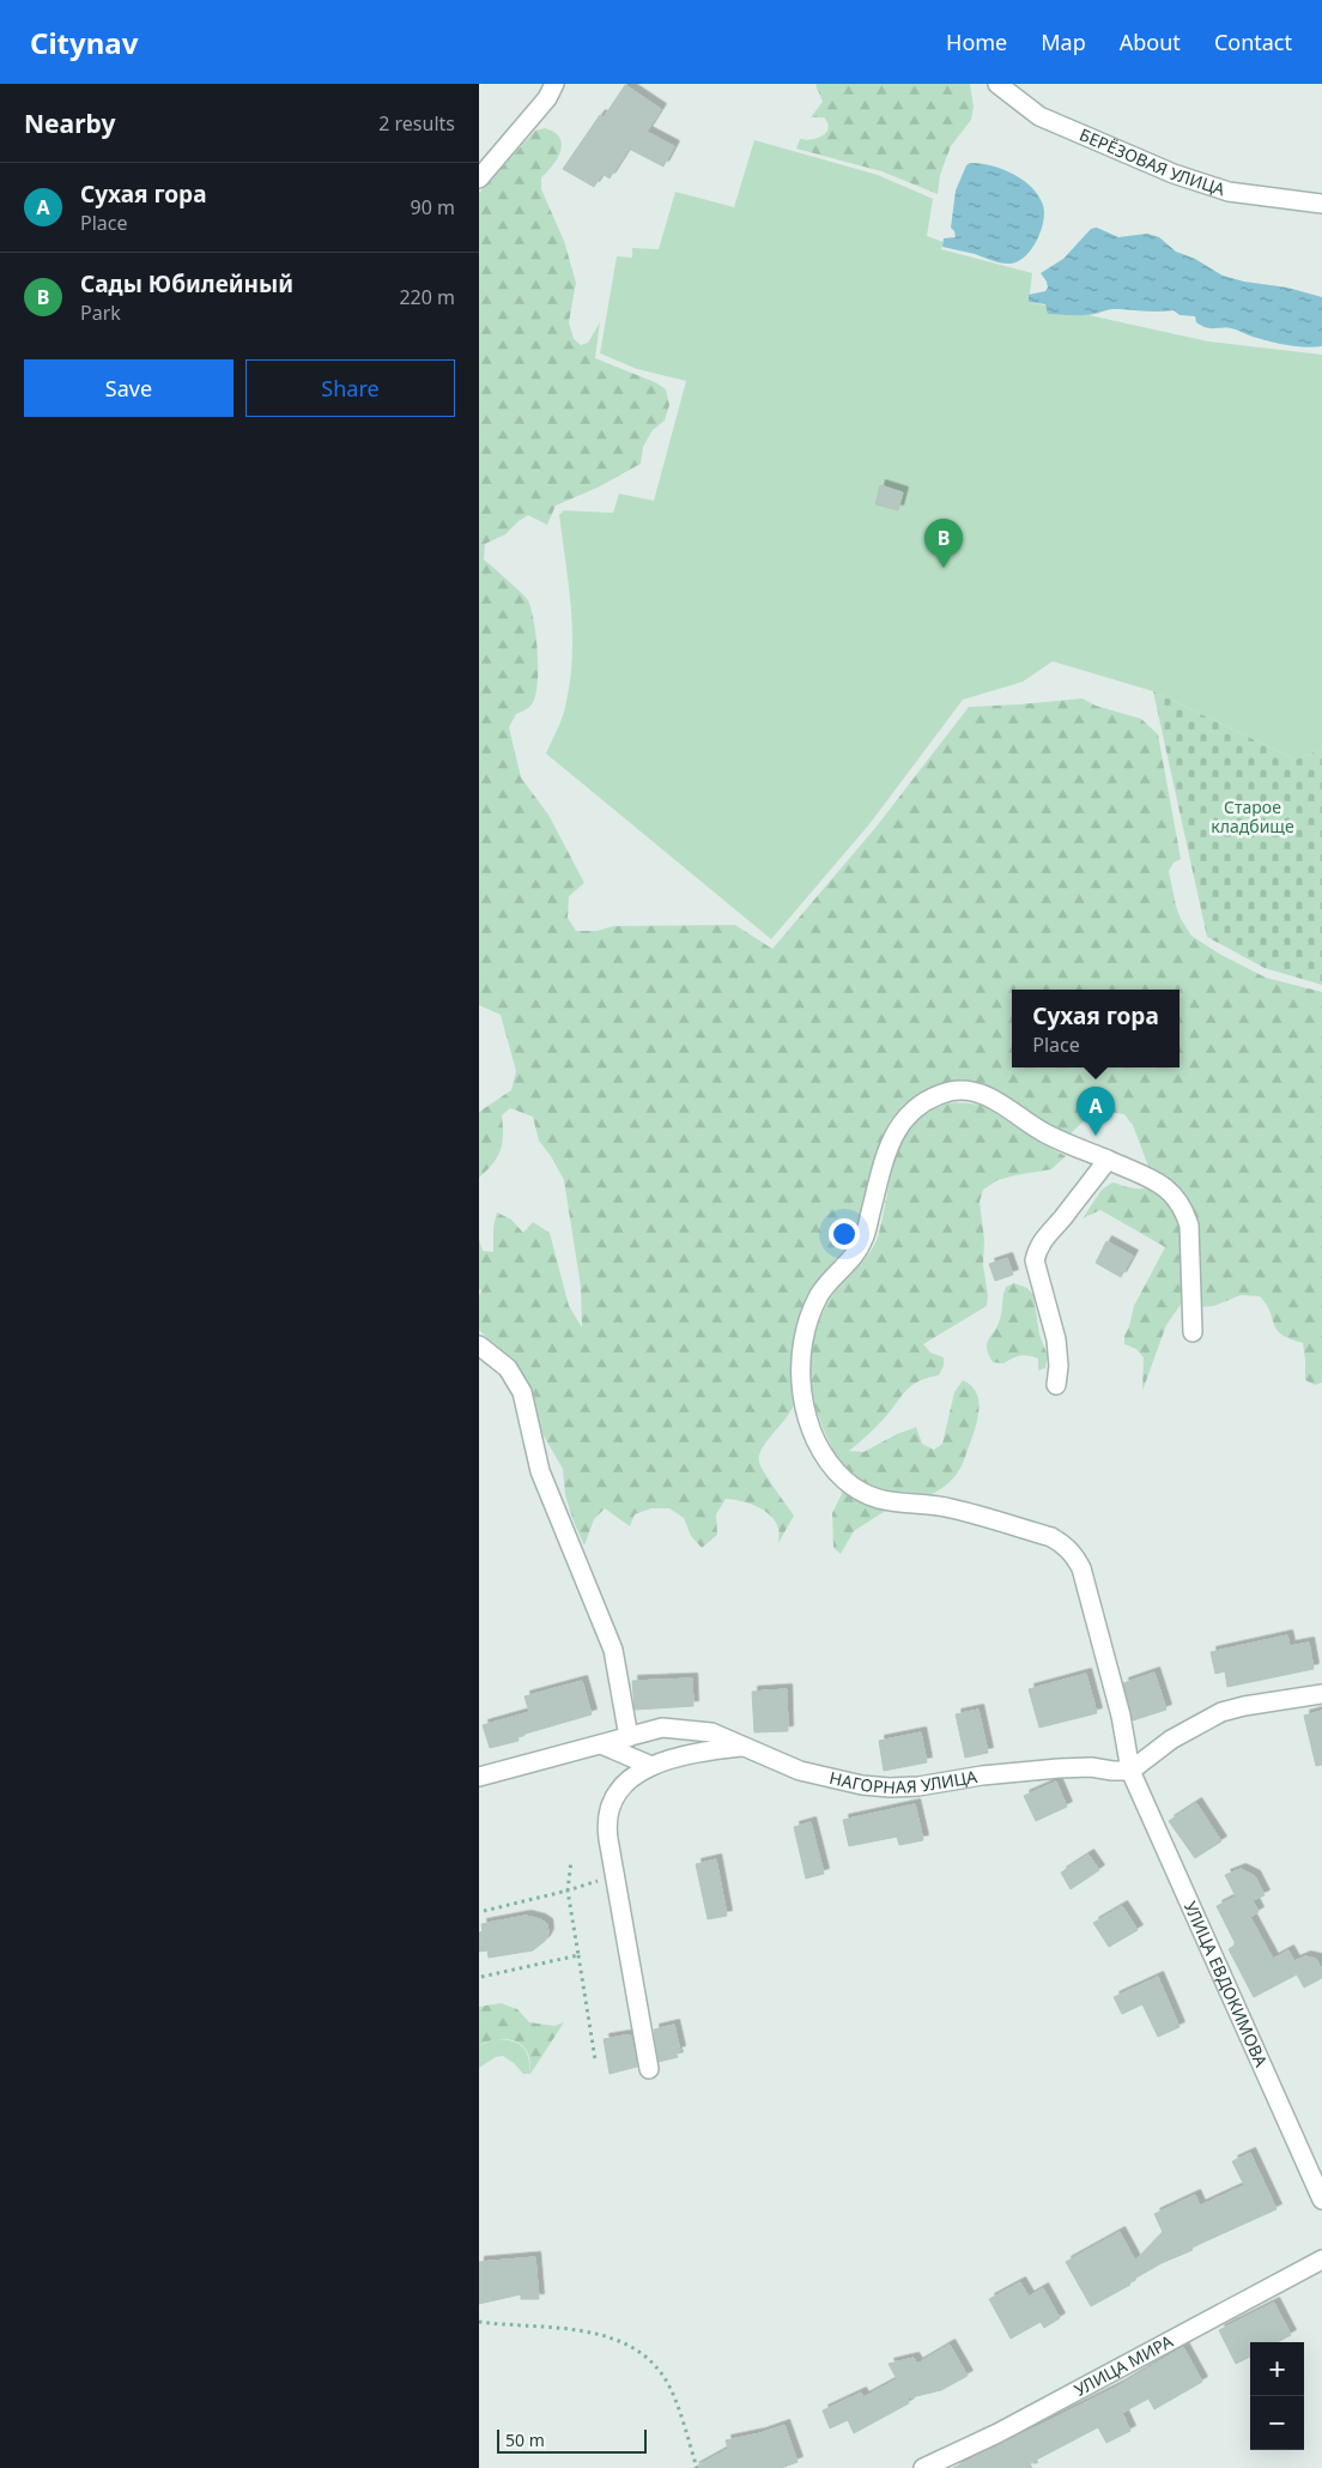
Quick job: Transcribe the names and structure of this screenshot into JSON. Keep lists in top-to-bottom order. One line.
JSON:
{"streets":{"street":["БЕРЁЗОВАЯ УЛИЦА","НАГОРНАЯ УЛИЦА","УЛИЦА ЕВДОКИМОВА","УЛИЦА МИРА"]},"crossings":[["НАГОРНАЯ УЛИЦА","УЛИЦА ЕВДОКИМОВА"]],"parks":["Старое кладбище"],"scale_bar":"50 m","page":{"header":"Citynav","nav":["Home","Map","About","Contact"],"heading":["Nearby","2 results"],"list":[{"mark":"A","name":"Сухая гора","note":"Place","value":"90 m"},{"mark":"B","name":"Сады Юбилейный","note":"Park","value":"220 m"}],"buttons":["Save","Share"],"pins":["B","A"],"popup":["Сухая гора","Place"],"map_buttons":["+","−"],"scale":"50 m"}}
